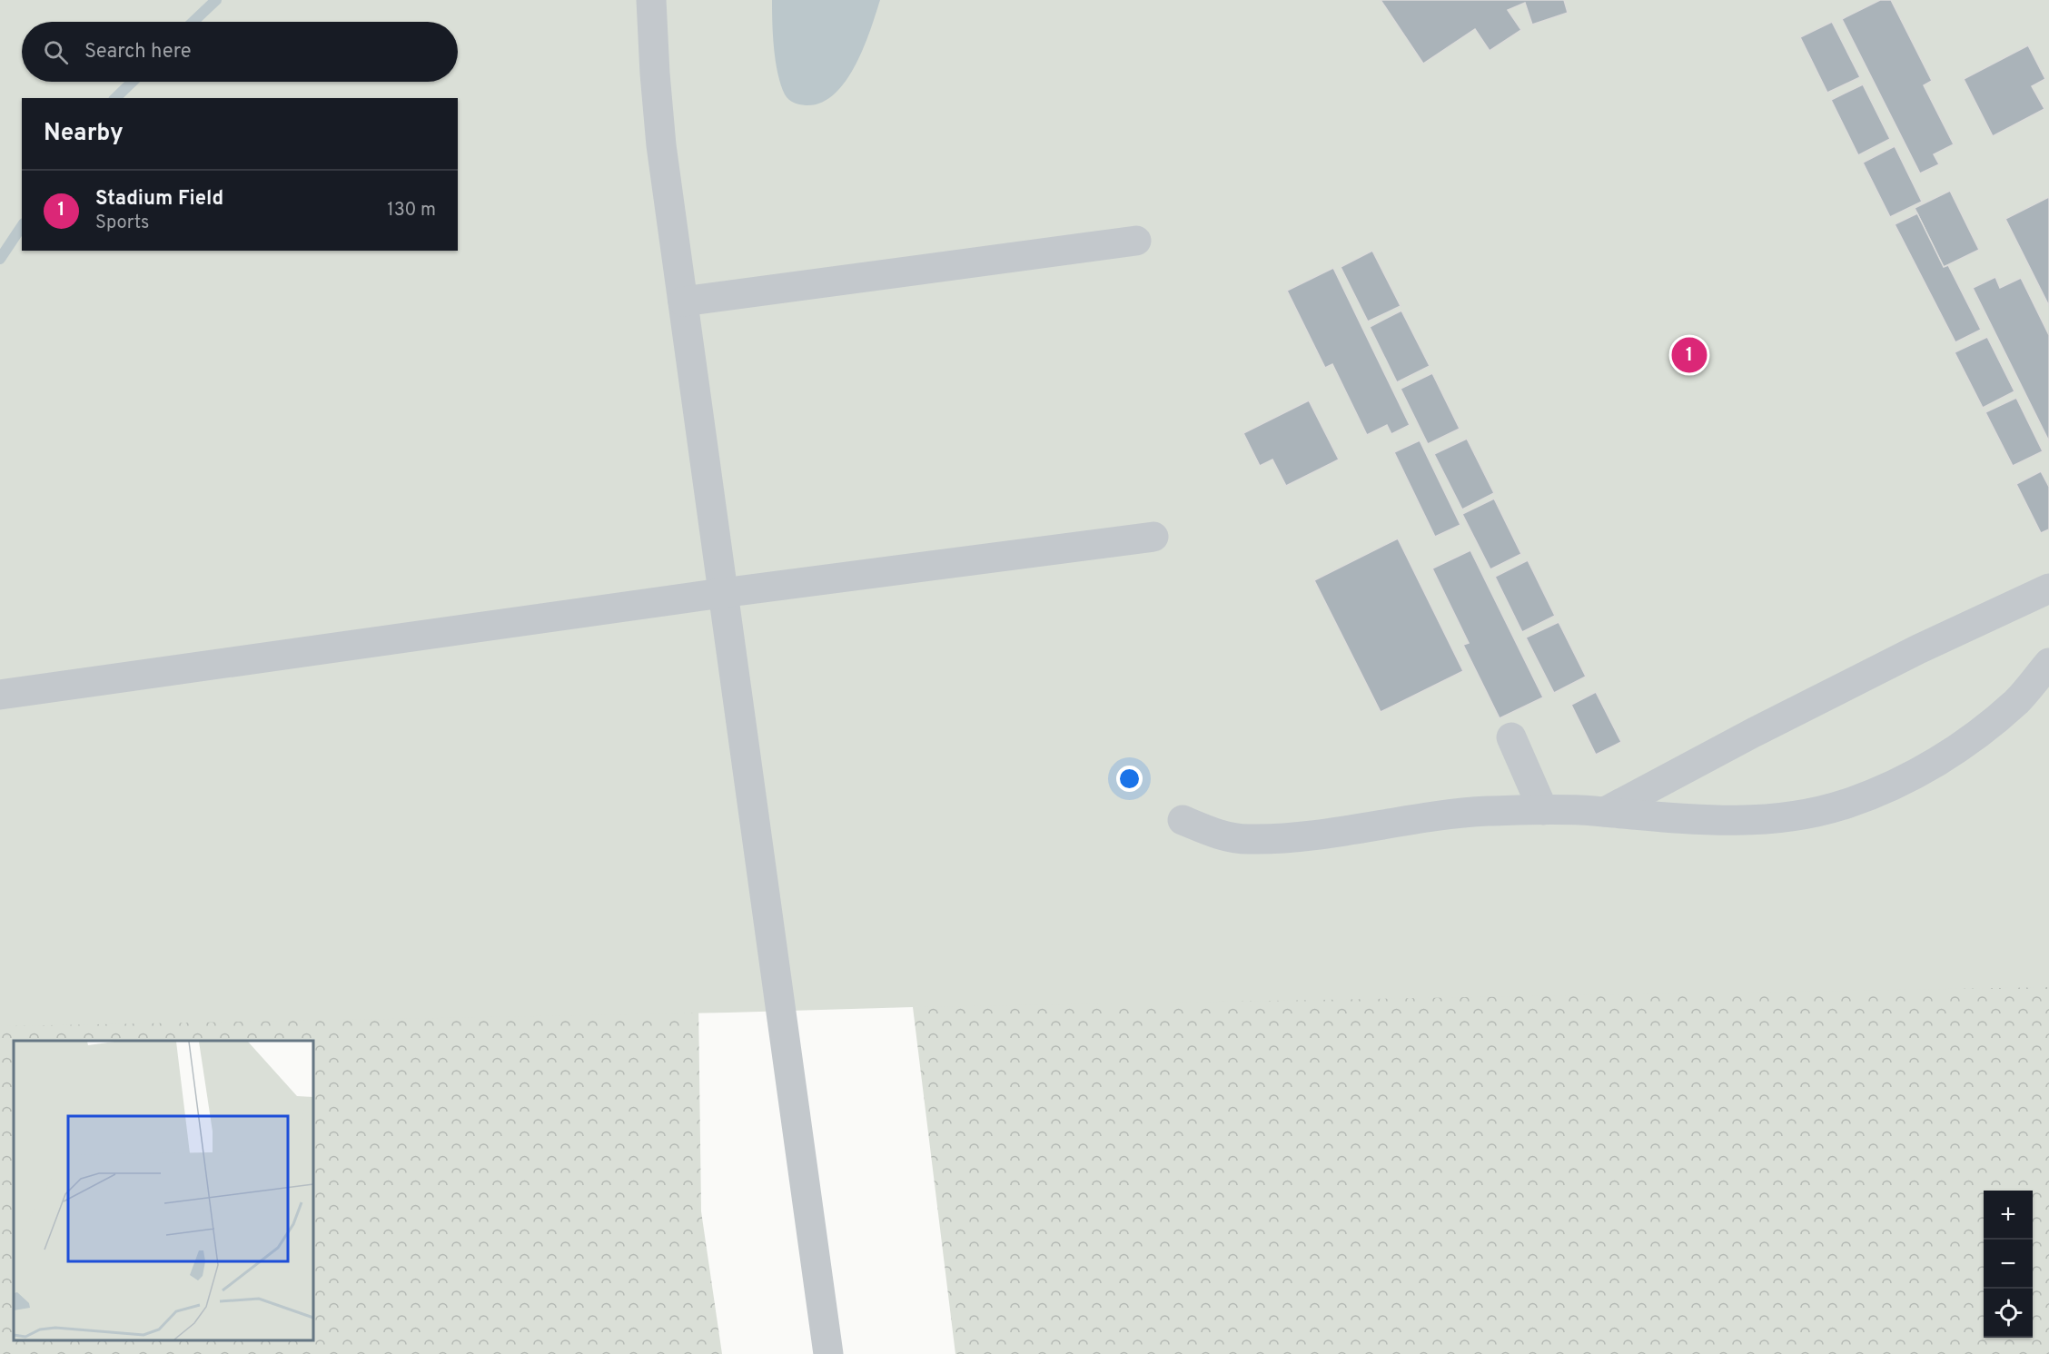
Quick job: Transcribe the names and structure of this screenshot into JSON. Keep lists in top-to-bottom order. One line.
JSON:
{"page":{"search":"Search here","heading":"Nearby","list":[{"mark":"1","name":"Stadium Field","note":"Sports","value":"130 m"}],"pins":"1","map_buttons":["+","−"]}}
